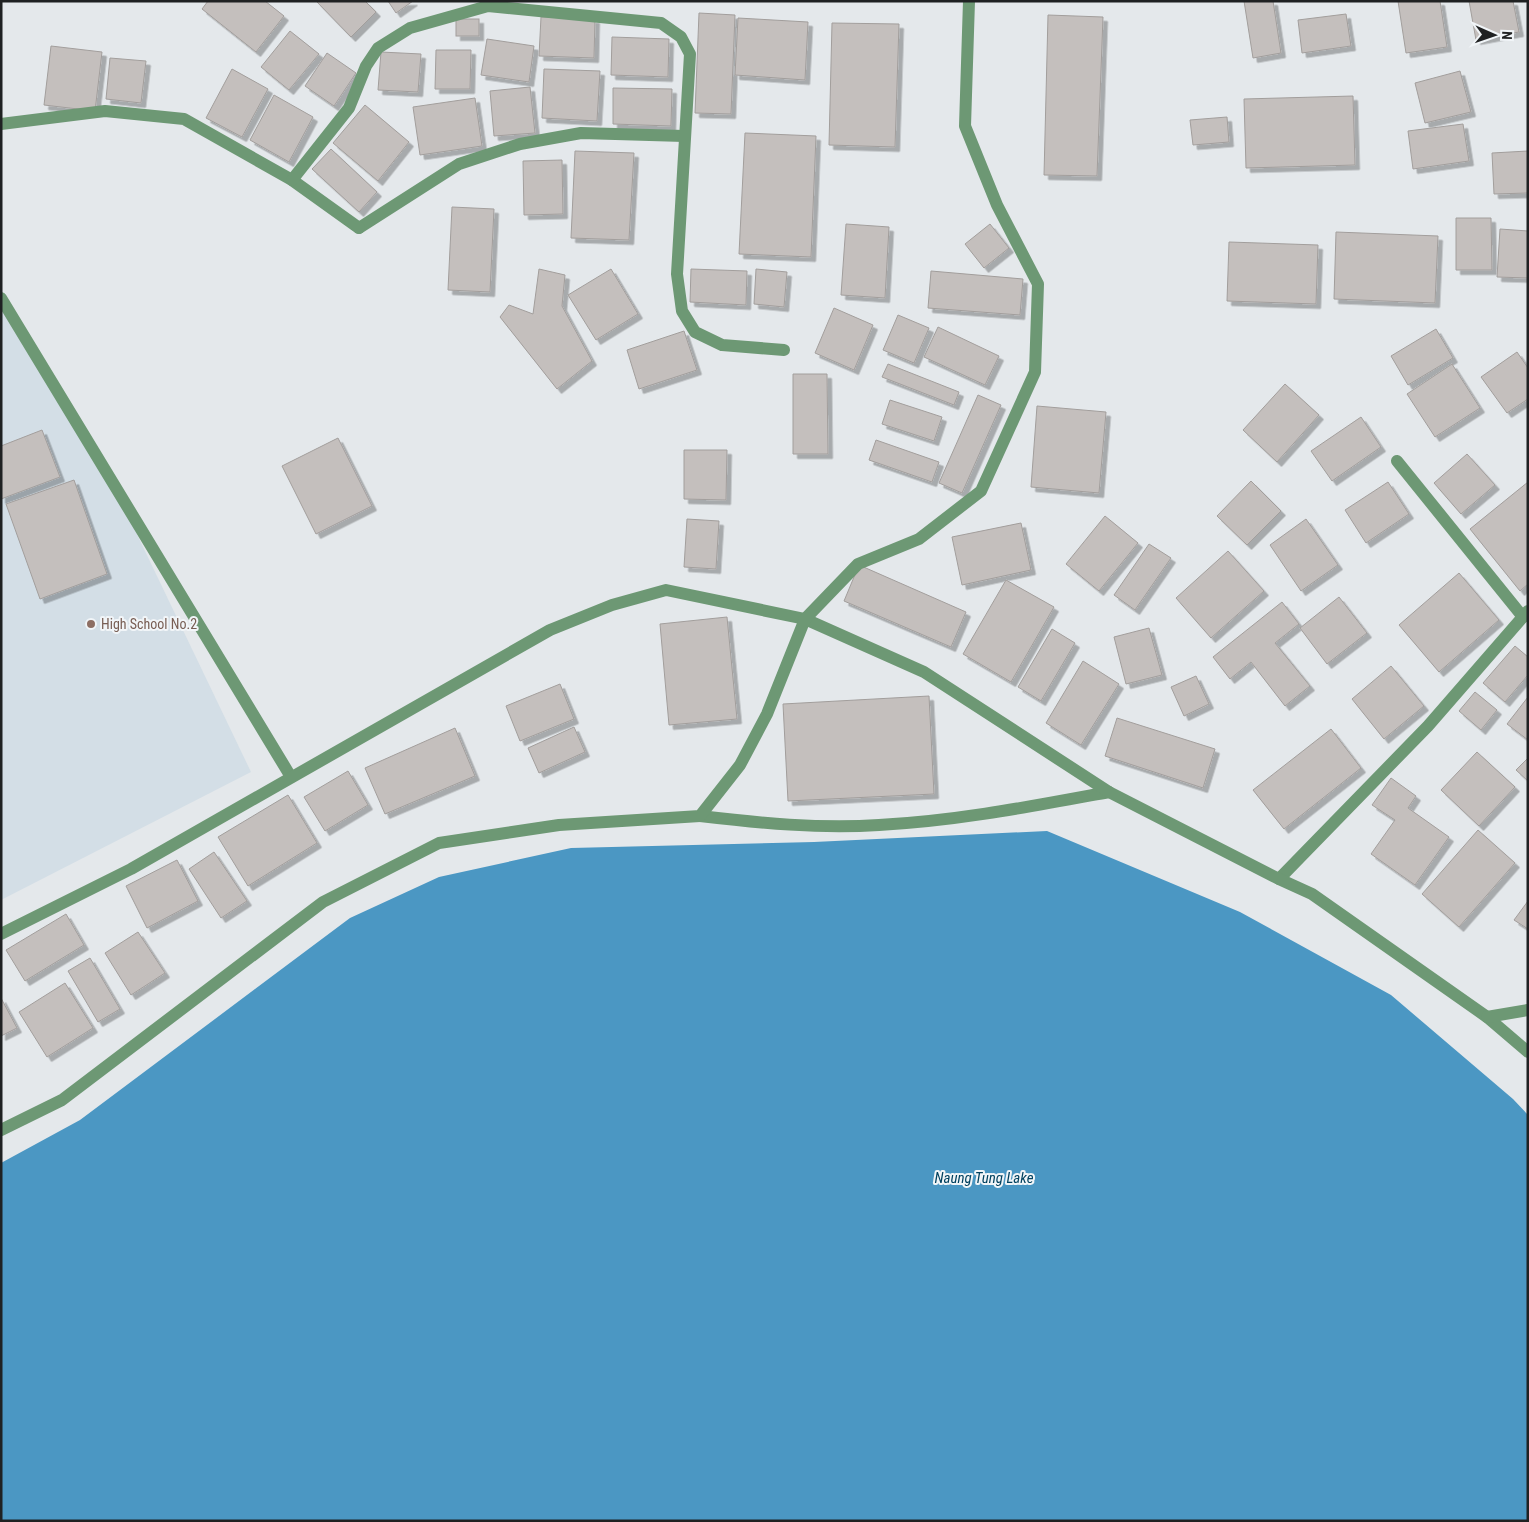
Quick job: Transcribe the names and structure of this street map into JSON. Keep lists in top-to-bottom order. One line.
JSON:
{"water":["Naung Tung Lake"],"places":["High School No.2"],"north":"right"}
